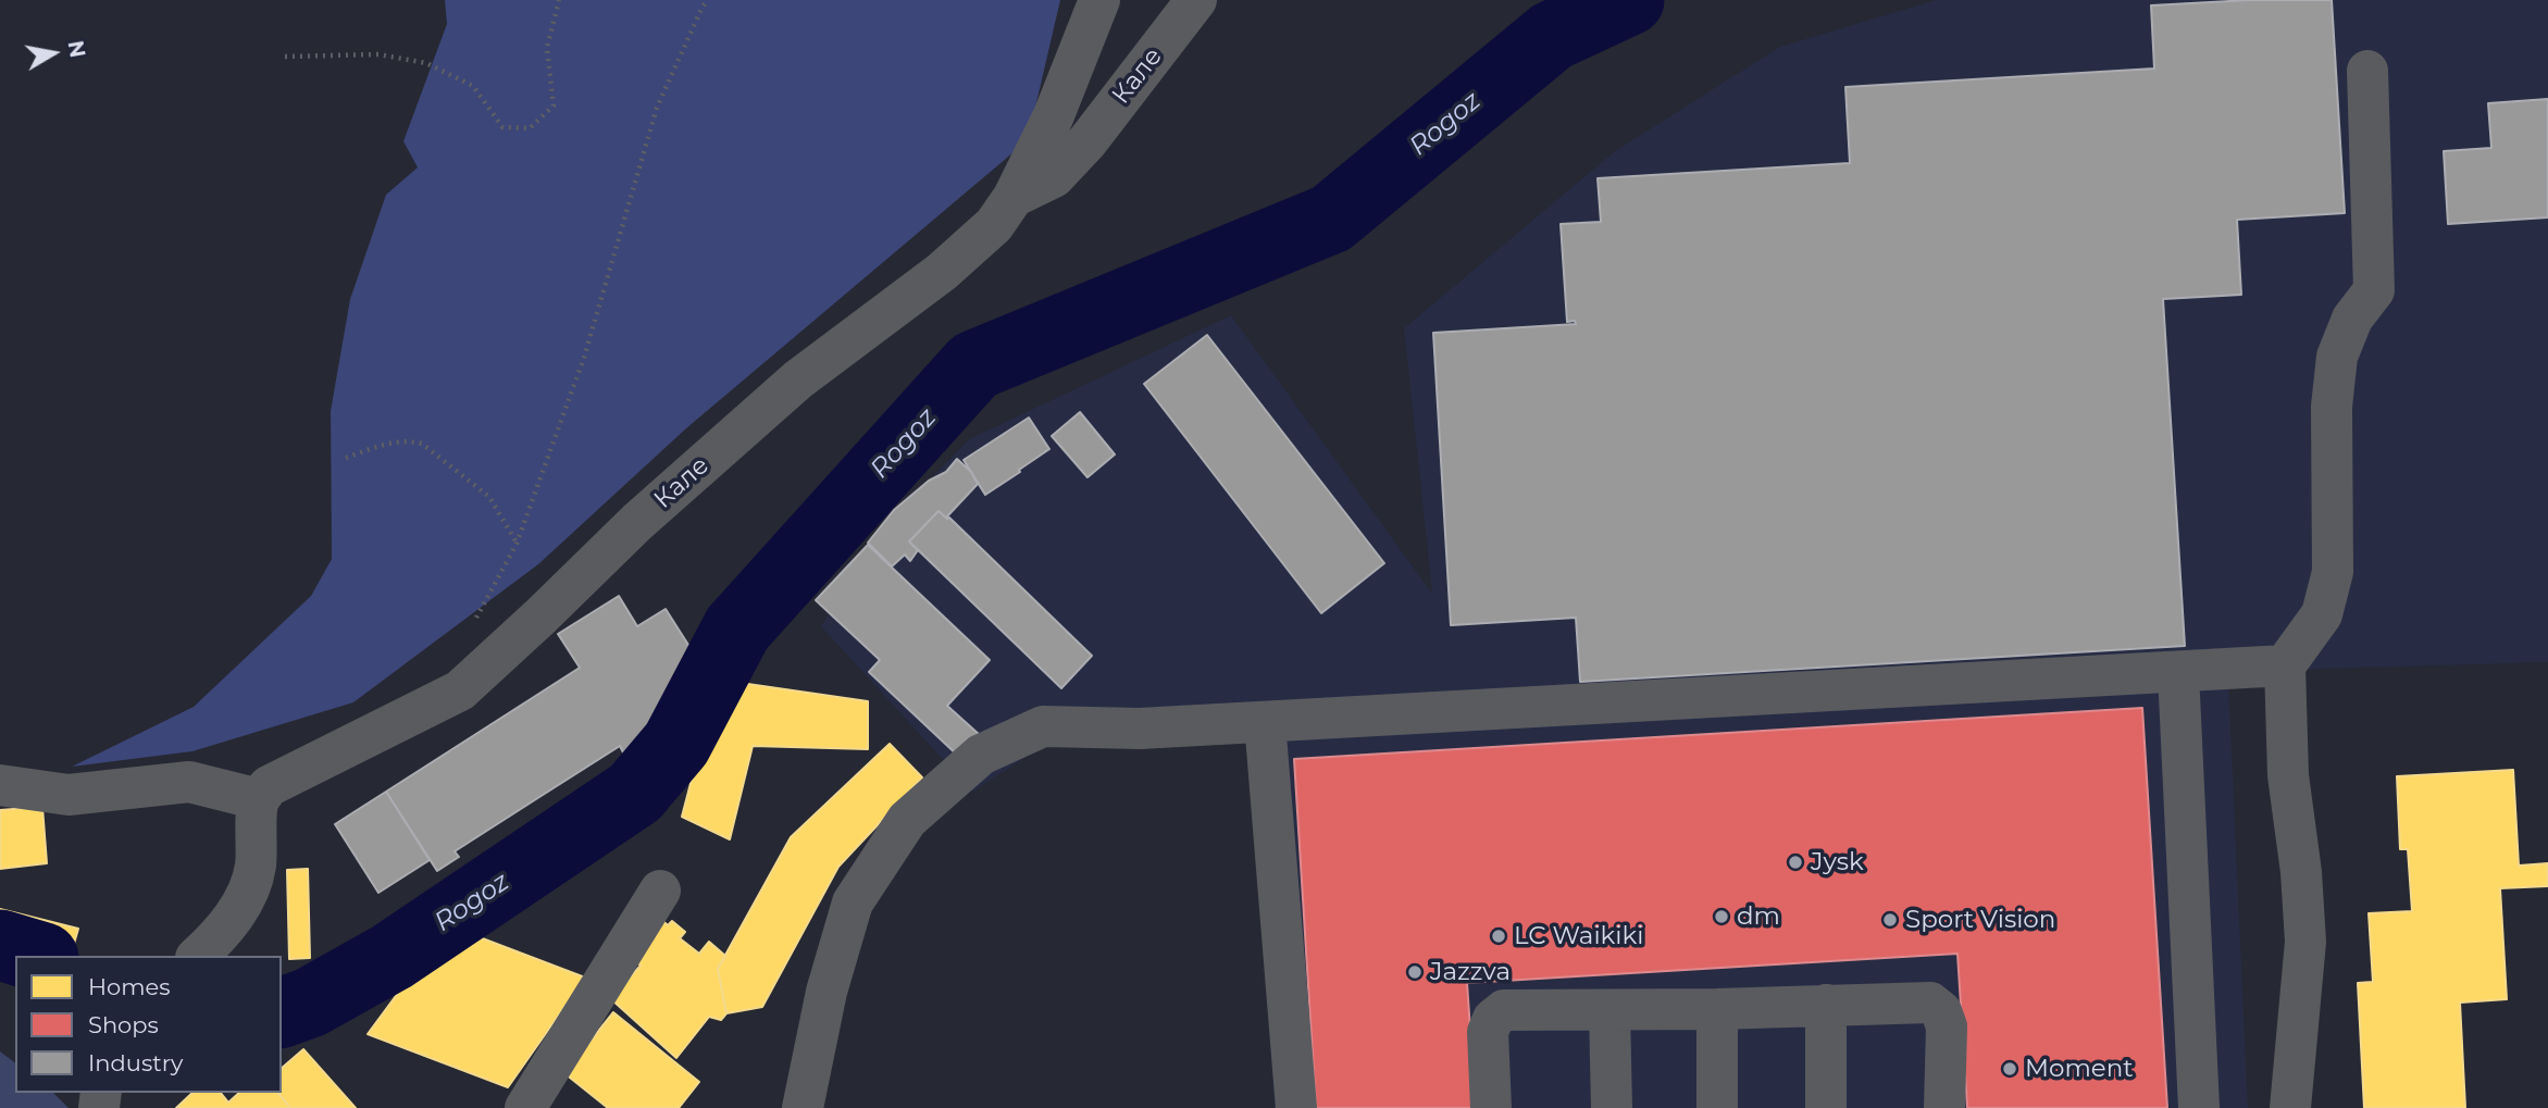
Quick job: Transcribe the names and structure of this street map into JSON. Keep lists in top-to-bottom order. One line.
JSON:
{"streets":{"street":["Кале"]},"water":["Rogoz"],"places":["Jysk","dm","Sport Vision","LC Waikiki","Jazzva","Moment"],"legend":["Homes","Shops","Industry"],"north":"right"}
